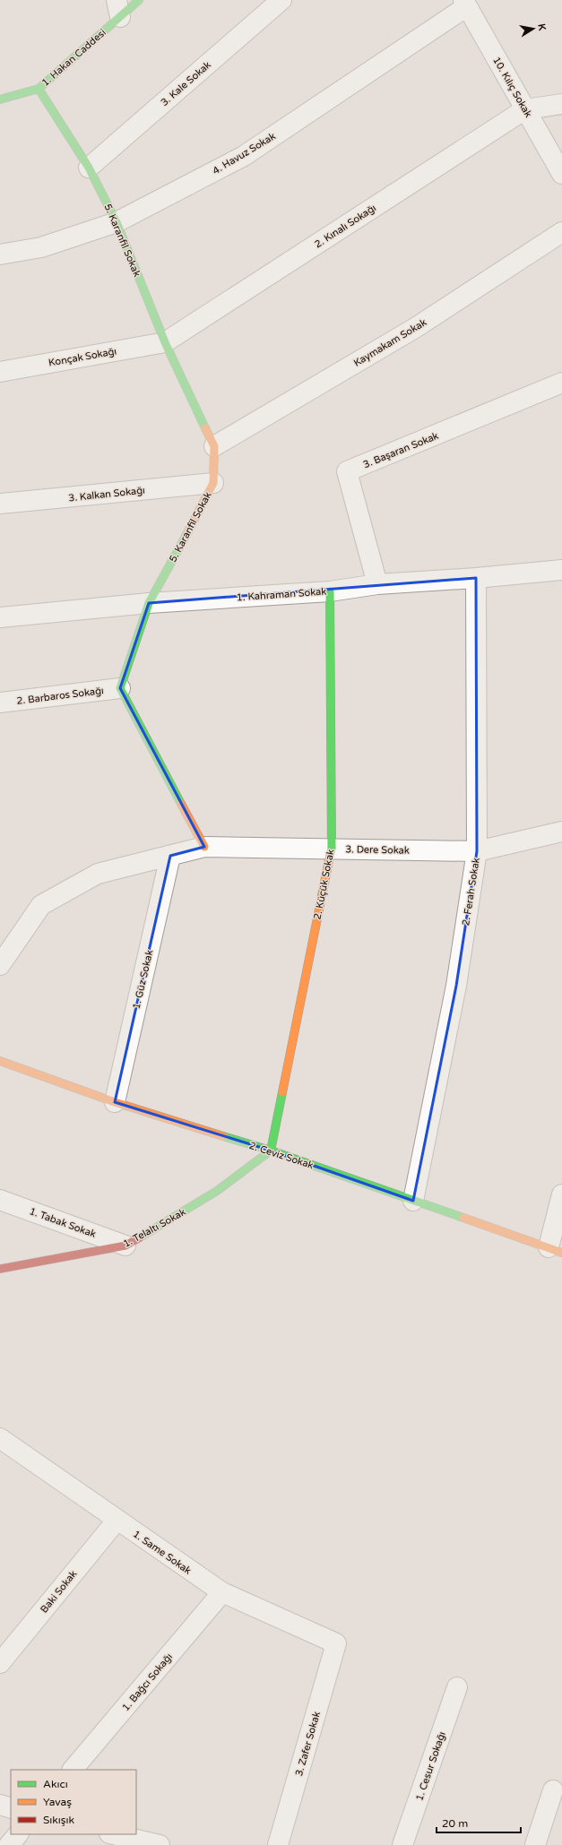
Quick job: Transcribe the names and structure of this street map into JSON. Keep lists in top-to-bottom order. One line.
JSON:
{"streets":{"street":["1. Hakan Caddesi","3. Kale Sokak","10. Kılıç Sokak","4. Havuz Sokak","2. Kınalı Sokağı","5. Karanfil Sokak","Kaymakam Sokak","Konçak Sokağı","3. Başaran Sokak","3. Kalkan Sokağı","1. Kahraman Sokak","2. Barbaros Sokağı","3. Dere Sokak","2. Küçük Sokak","2. Ferah Sokak","1. Güz Sokak","2. Ceviz Sokak","1. Tabak Sokak","1. Telaltı Sokak","1. Same Sokak","Baki Sokak","1. Bağcı Sokağı","3. Zafer Sokak","1. Cesur Sokağı"]},"crossings":[["1. Hakan Caddesi","5. Karanfil Sokak"],["3. Kale Sokak","5. Karanfil Sokak"],["10. Kılıç Sokak","4. Havuz Sokak"],["10. Kılıç Sokak","2. Kınalı Sokağı"],["4. Havuz Sokak","5. Karanfil Sokak"],["2. Kınalı Sokağı","5. Karanfil Sokak"],["2. Kınalı Sokağı","Konçak Sokağı"],["5. Karanfil Sokak","Kaymakam Sokak"],["5. Karanfil Sokak","Konçak Sokağı"],["5. Karanfil Sokak","3. Kalkan Sokağı"],["5. Karanfil Sokak","1. Kahraman Sokak"],["5. Karanfil Sokak","2. Barbaros Sokağı"],["3. Başaran Sokak","1. Kahraman Sokak"],["1. Kahraman Sokak","2. Küçük Sokak"],["1. Kahraman Sokak","2. Ferah Sokak"],["3. Dere Sokak","2. Küçük Sokak"],["3. Dere Sokak","2. Ferah Sokak"],["3. Dere Sokak","1. Güz Sokak"],["2. Küçük Sokak","2. Ceviz Sokak"],["2. Küçük Sokak","1. Telaltı Sokak"],["2. Ferah Sokak","2. Ceviz Sokak"],["1. Güz Sokak","2. Ceviz Sokak"],["2. Ceviz Sokak","1. Telaltı Sokak"],["1. Tabak Sokak","1. Telaltı Sokak"],["1. Same Sokak","Baki Sokak"],["1. Same Sokak","1. Bağcı Sokağı"],["1. Same Sokak","3. Zafer Sokak"]],"legend":["Akıcı","Yavaş","Sıkışık"],"scale_bar":"20 m","north":"right"}
